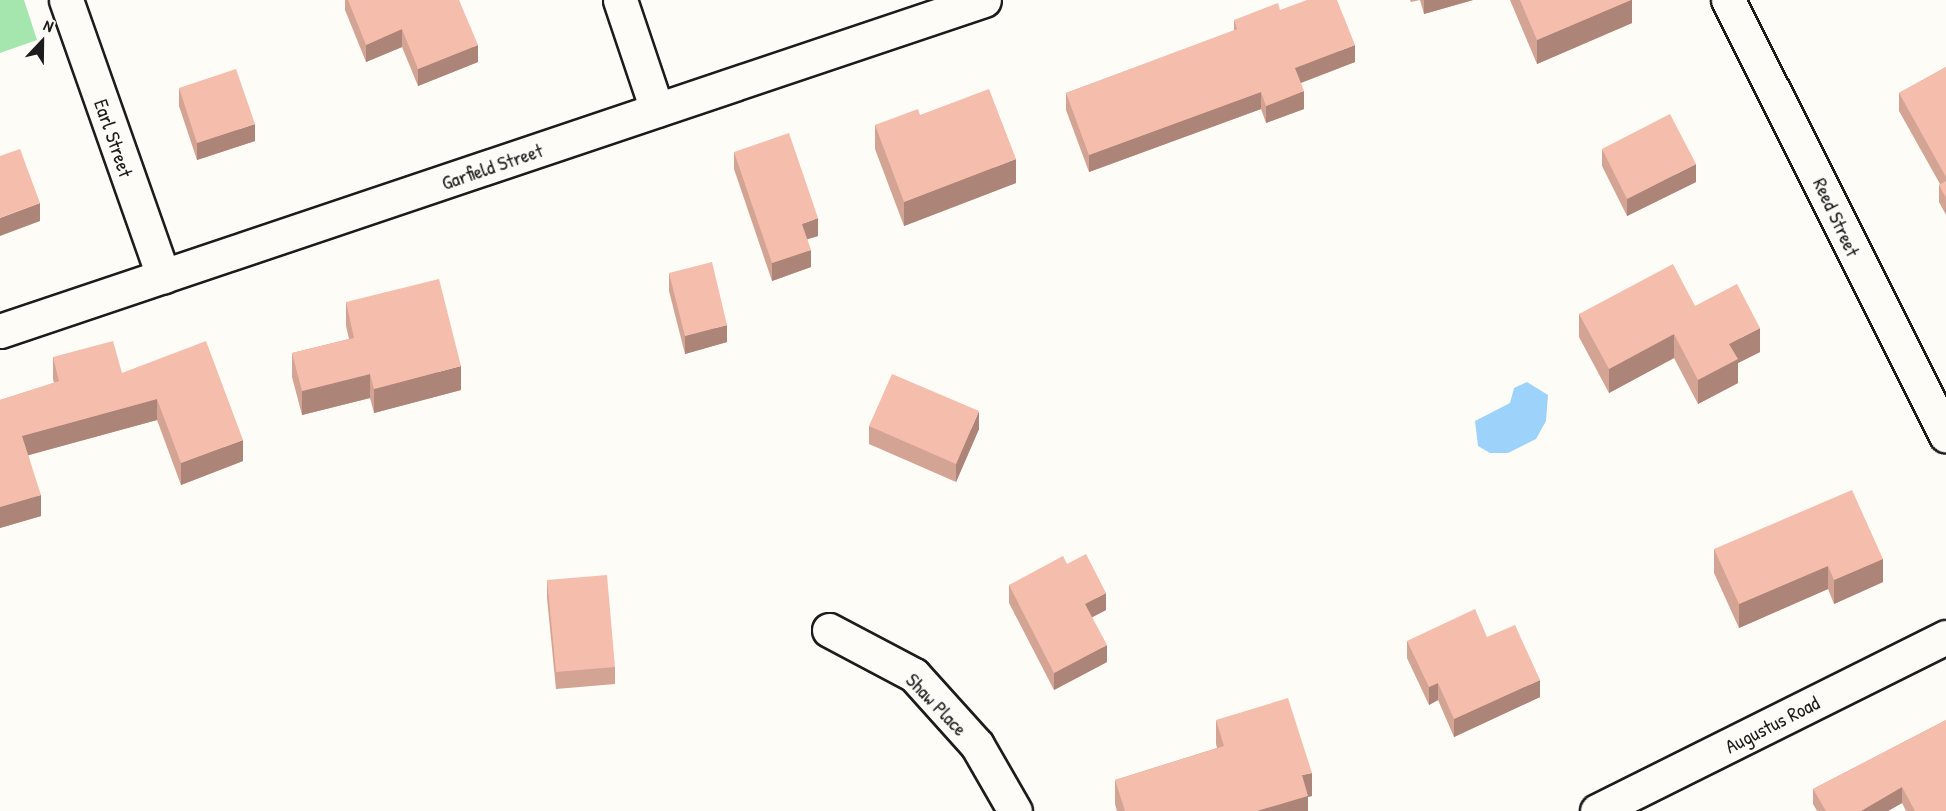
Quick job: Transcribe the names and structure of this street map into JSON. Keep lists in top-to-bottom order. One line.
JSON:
{"streets":{"street":["Earl Street","Garfield Street","Reed Street","Shaw Place","Augustus Road"]},"crossings":[["Earl Street","Garfield Street"]],"north":"top"}
